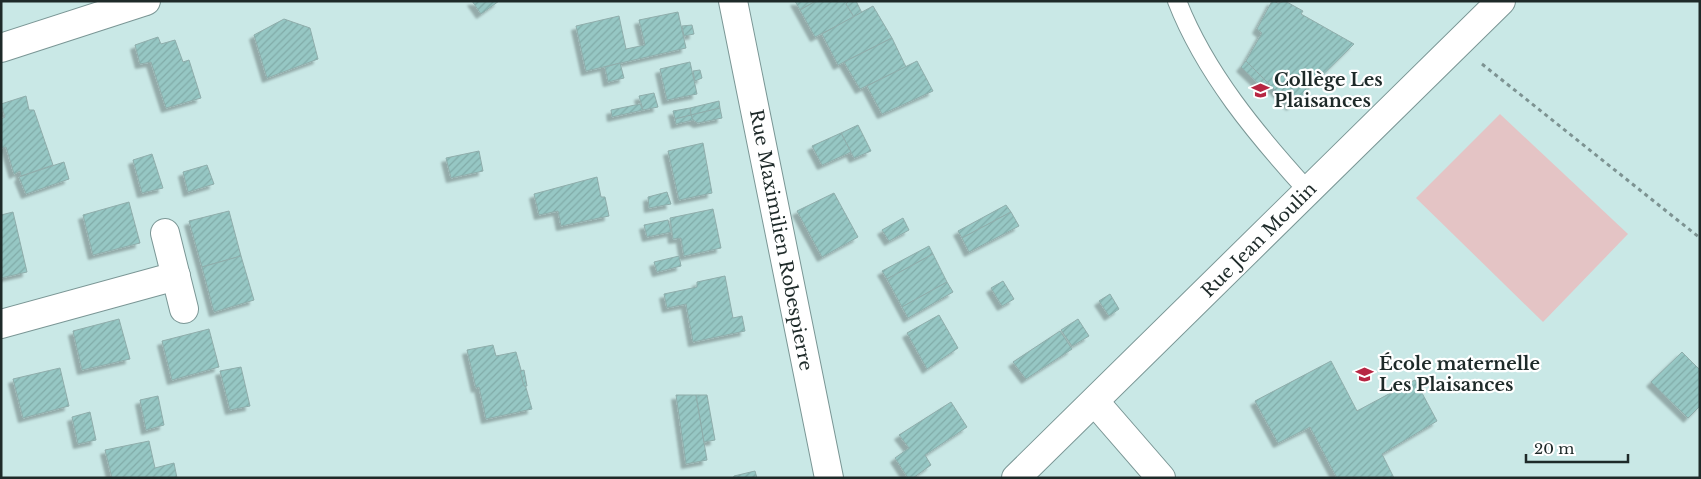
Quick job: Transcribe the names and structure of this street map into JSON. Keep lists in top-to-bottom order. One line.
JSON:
{"streets":{"street":["Rue Maximilien Robespierre","Rue Jean Moulin"]},"places":{"school or university":["Collège Les Plaisances","École maternelle Les Plaisances"]},"scale_bar":"20 m"}
